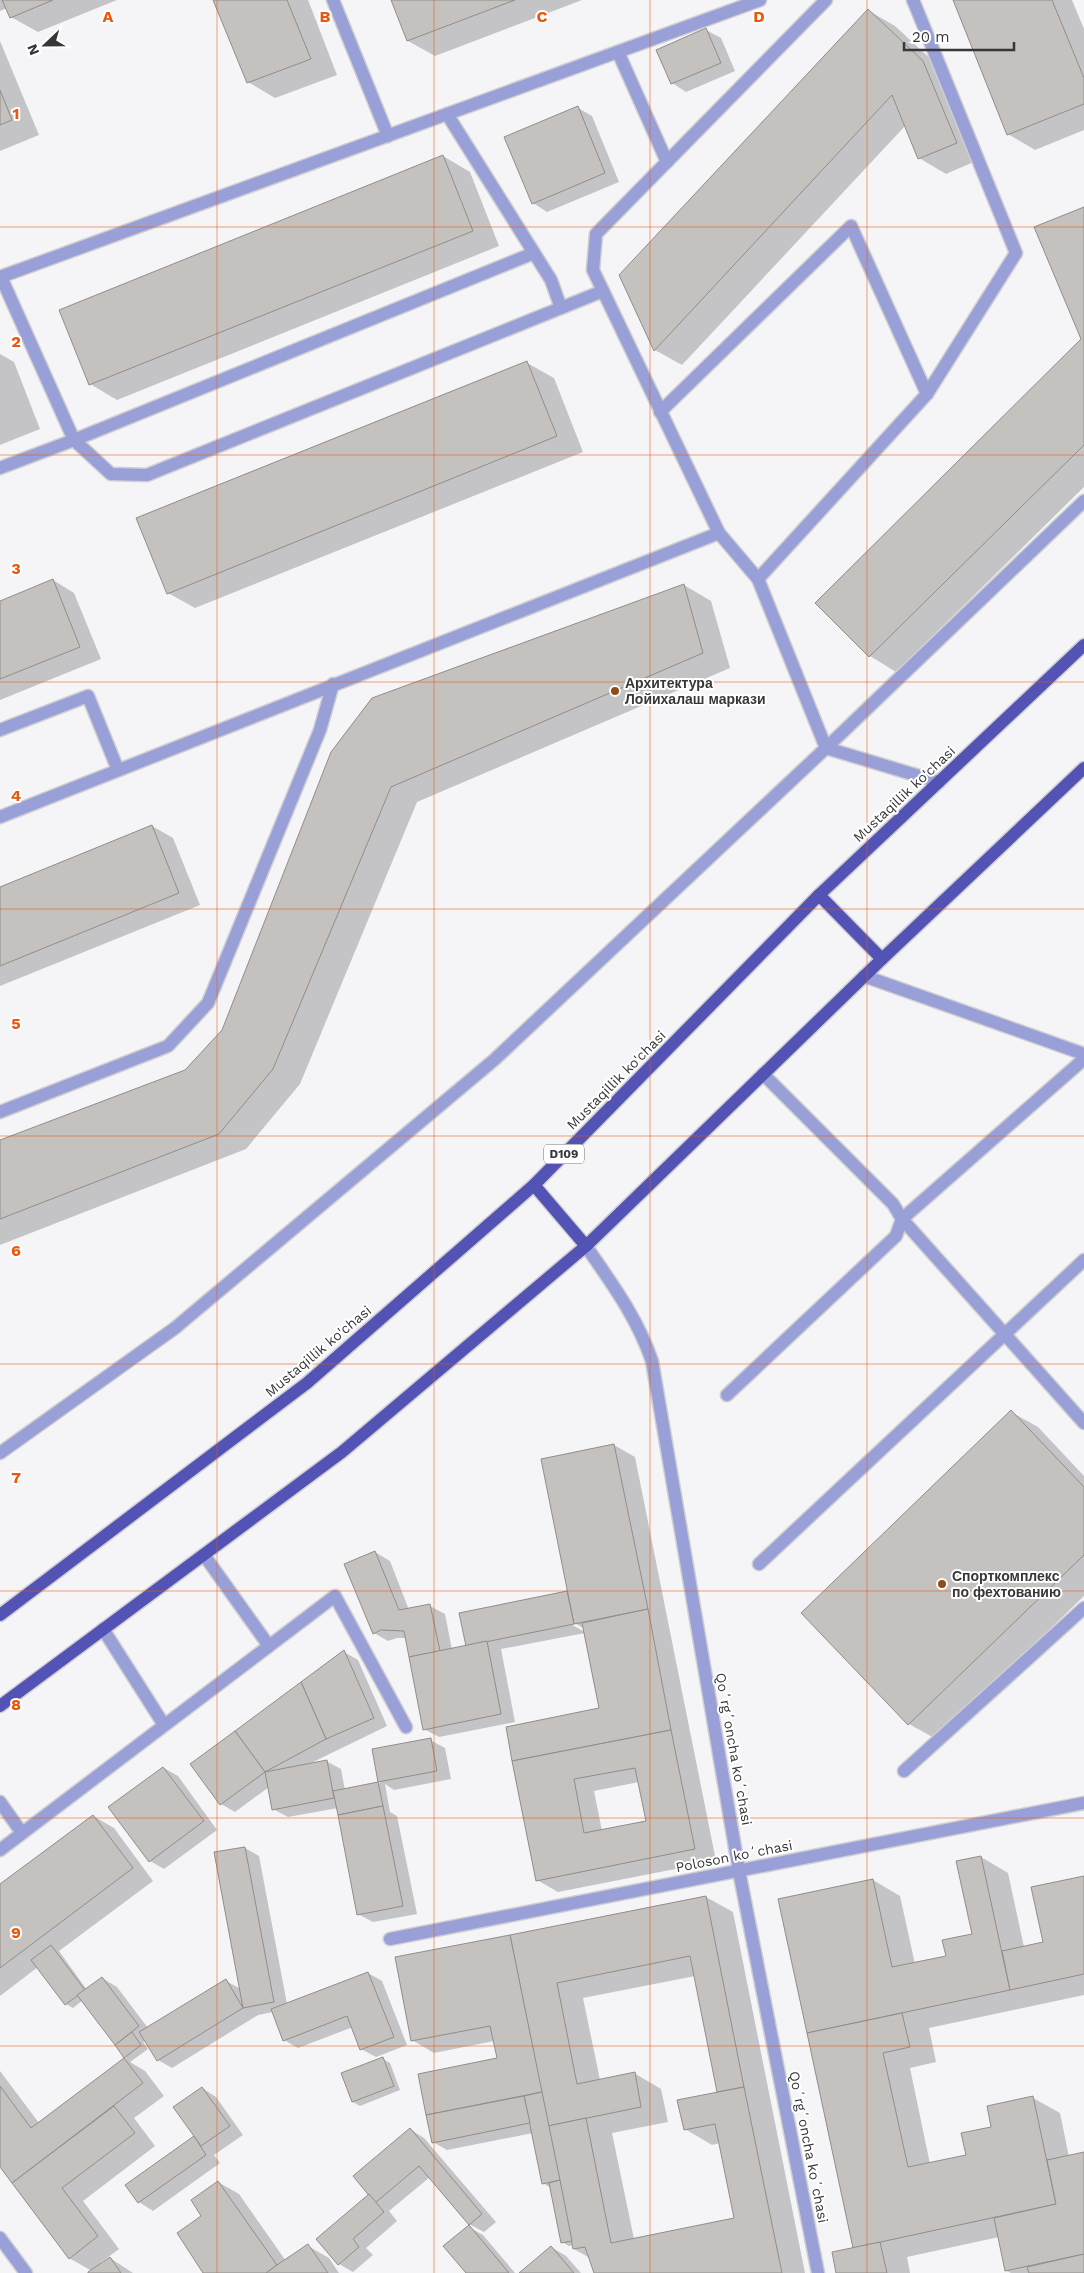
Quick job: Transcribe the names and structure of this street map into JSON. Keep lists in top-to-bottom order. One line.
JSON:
{"streets":{"main road":["Mustaqillik ko'chasi","D109"],"street":["Qoʻrgʻoncha koʻchasi","Poloson koʻchasi"]},"crossings":[["Qoʻrgʻoncha koʻchasi","Poloson koʻchasi"]],"places":["Архитектура Лойихалаш маркази","Спорткомплекс по фехтованию"],"scale_bar":"20 m","north":"left","grid":{"columns":["A","B","C","D"],"rows":["1","2","3","4","5","6","7","8","9"]}}
